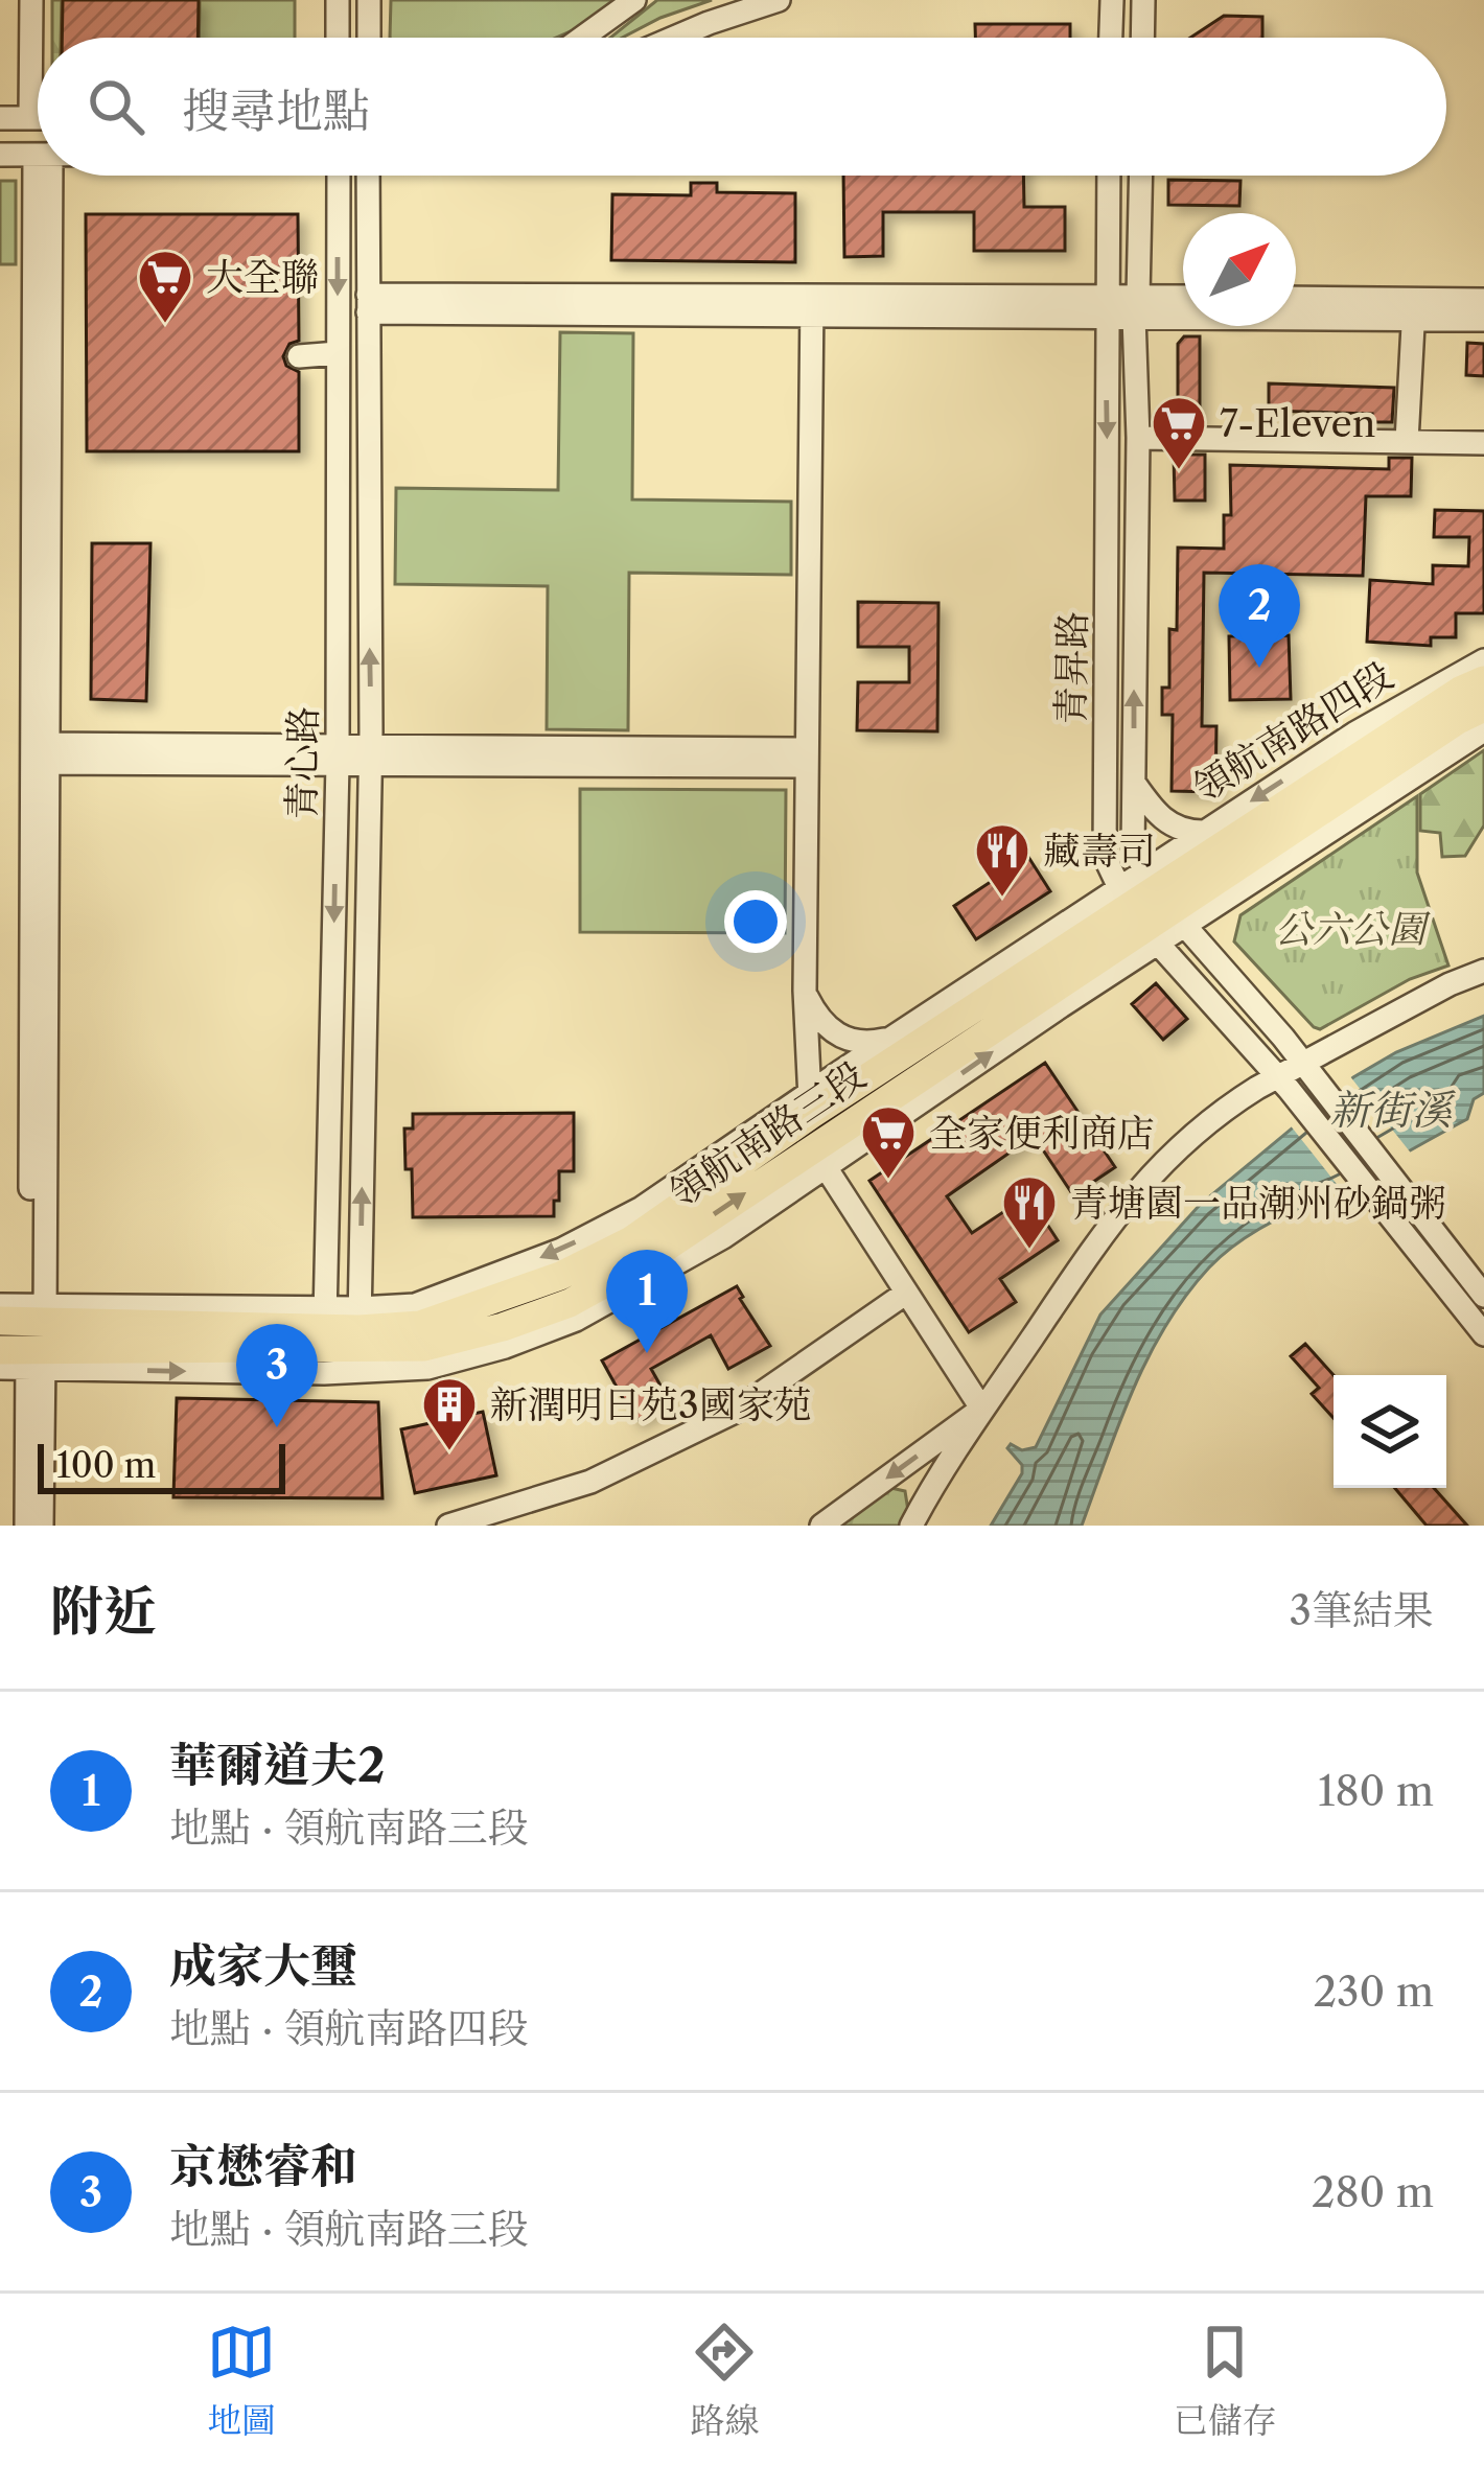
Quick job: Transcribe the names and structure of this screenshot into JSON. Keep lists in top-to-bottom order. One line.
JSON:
{"streets":{"main road":["領航南路四段","領航南路三段"],"street":["青昇路","青心路"]},"crossings":[["青昇路","領航南路四段"],["青昇路","領航南路三段"],["領航南路四段","領航南路三段"],["青心路","領航南路三段"]],"water":["新街溪"],"parks":["公六公園"],"places":{"supermarket":["大全聯","7-Eleven","全家便利商店"],"restaurant":["藏壽司","青塘園一品潮州砂鍋粥"],"building":["新潤明日苑3國家苑"]},"scale_bar":"100 m","north":"top right","page":{"search":"搜尋地點","pins":["2","1","3"],"scale":"100 m","heading":["附近","3筆結果"],"list":[{"mark":"1","name":"華爾道夫2","note":"地點 · 領航南路三段","value":"180 m"},{"mark":"2","name":"成家大璽","note":"地點 · 領航南路四段","value":"230 m"},{"mark":"3","name":"京懋睿和","note":"地點 · 領航南路三段","value":"280 m"}],"nav":["地圖","路線","已儲存"]}}
